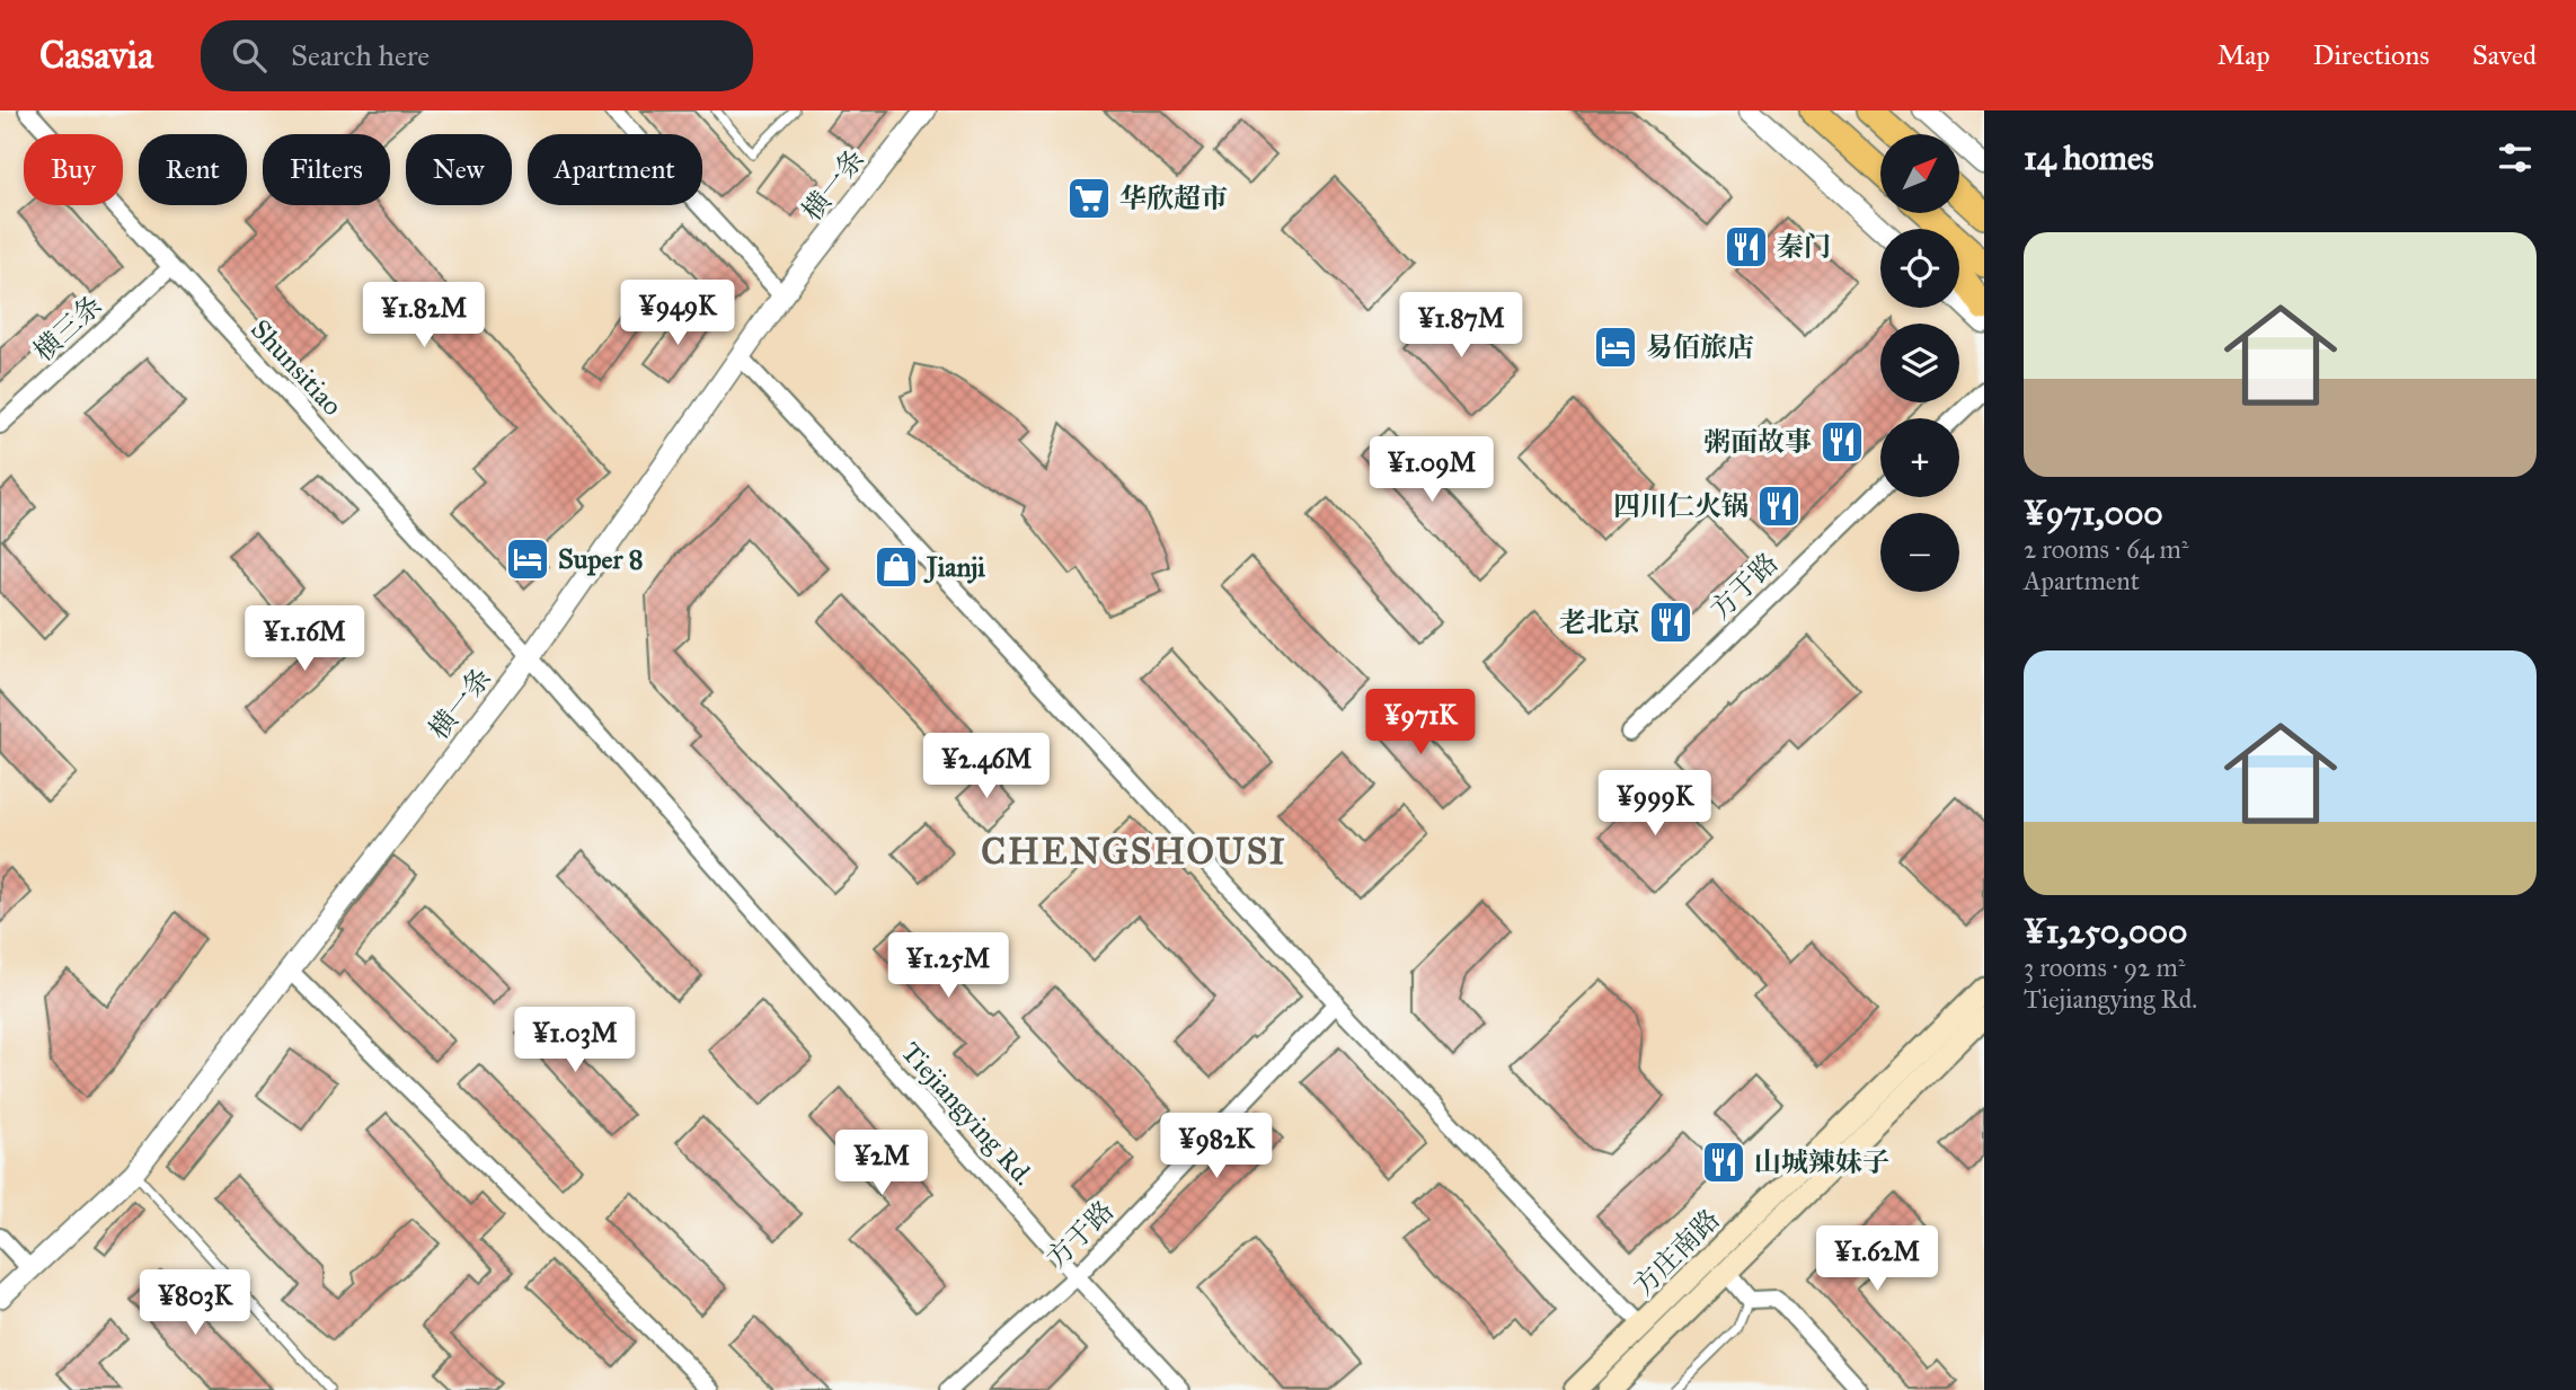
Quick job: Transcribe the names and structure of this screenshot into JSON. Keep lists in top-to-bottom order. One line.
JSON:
{"streets":{"main road":["方庄南路"],"street":["横一条","横三条","Shunsitiao","方于路","Tiejiangying Rd."]},"crossings":[["横一条","Shunsitiao"],["横一条","Tiejiangying Rd."],["横三条","Shunsitiao"],["Shunsitiao","Tiejiangying Rd."],["方于路","Tiejiangying Rd."]],"districts":["CHENGSHOUSI"],"places":{"supermarket":["华欣超市"],"restaurant":["秦门","粥面故事","四川仁火锅","老北京","山城辣妹子"],"hotel":["易佰旅店","Super 8"],"shop":["Jianji"]},"north":"top right","page":{"header":"Casavia","search":"Search here","nav":["Map","Directions","Saved"],"heading":"14 homes","map_buttons":["+","−"],"chip":["Buy","Rent","Filters","New","Apartment"],"list":[{"name":"¥971,000","note":"2 rooms · 64 m² · Apartment"},{"name":"¥1,250,000","note":"3 rooms · 92 m² · Tiejiangying Rd."}],"price":["¥949K","¥1.82M","¥1.87M","¥1.09M","¥1.16M","¥971K","¥2.46M","¥999K","¥1.25M","¥1.03M","¥982K","¥2M","¥1.62M","¥803K"]}}
